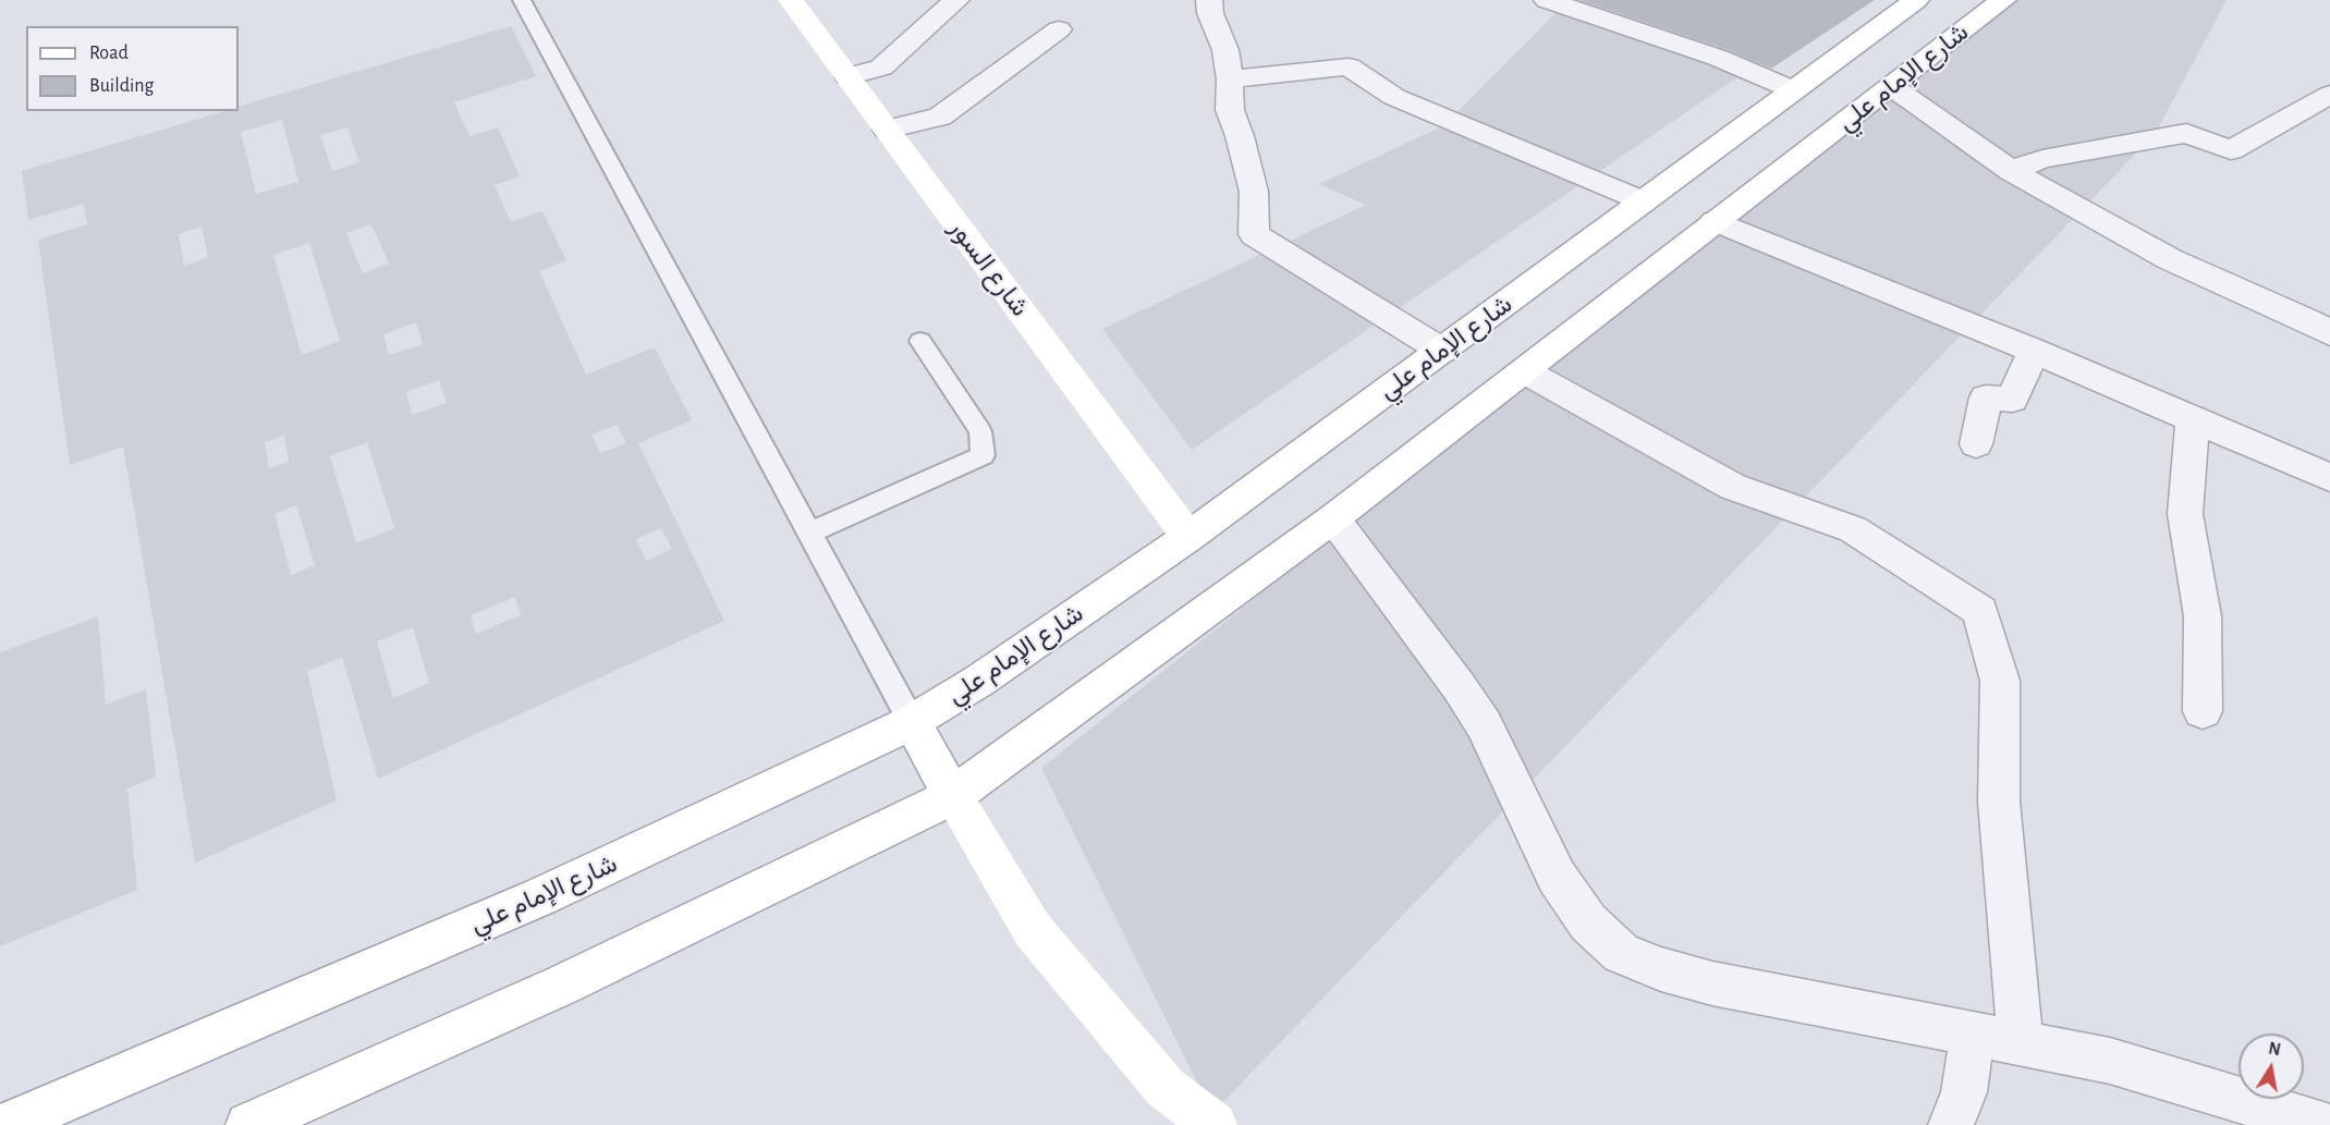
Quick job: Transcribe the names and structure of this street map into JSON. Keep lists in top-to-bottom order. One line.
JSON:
{"streets":{"main road":["شارع الإمام علي","شارع السور"]},"crossings":[["شارع الإمام علي","شارع السور"]],"legend":["Road","Building"],"north":"top"}
